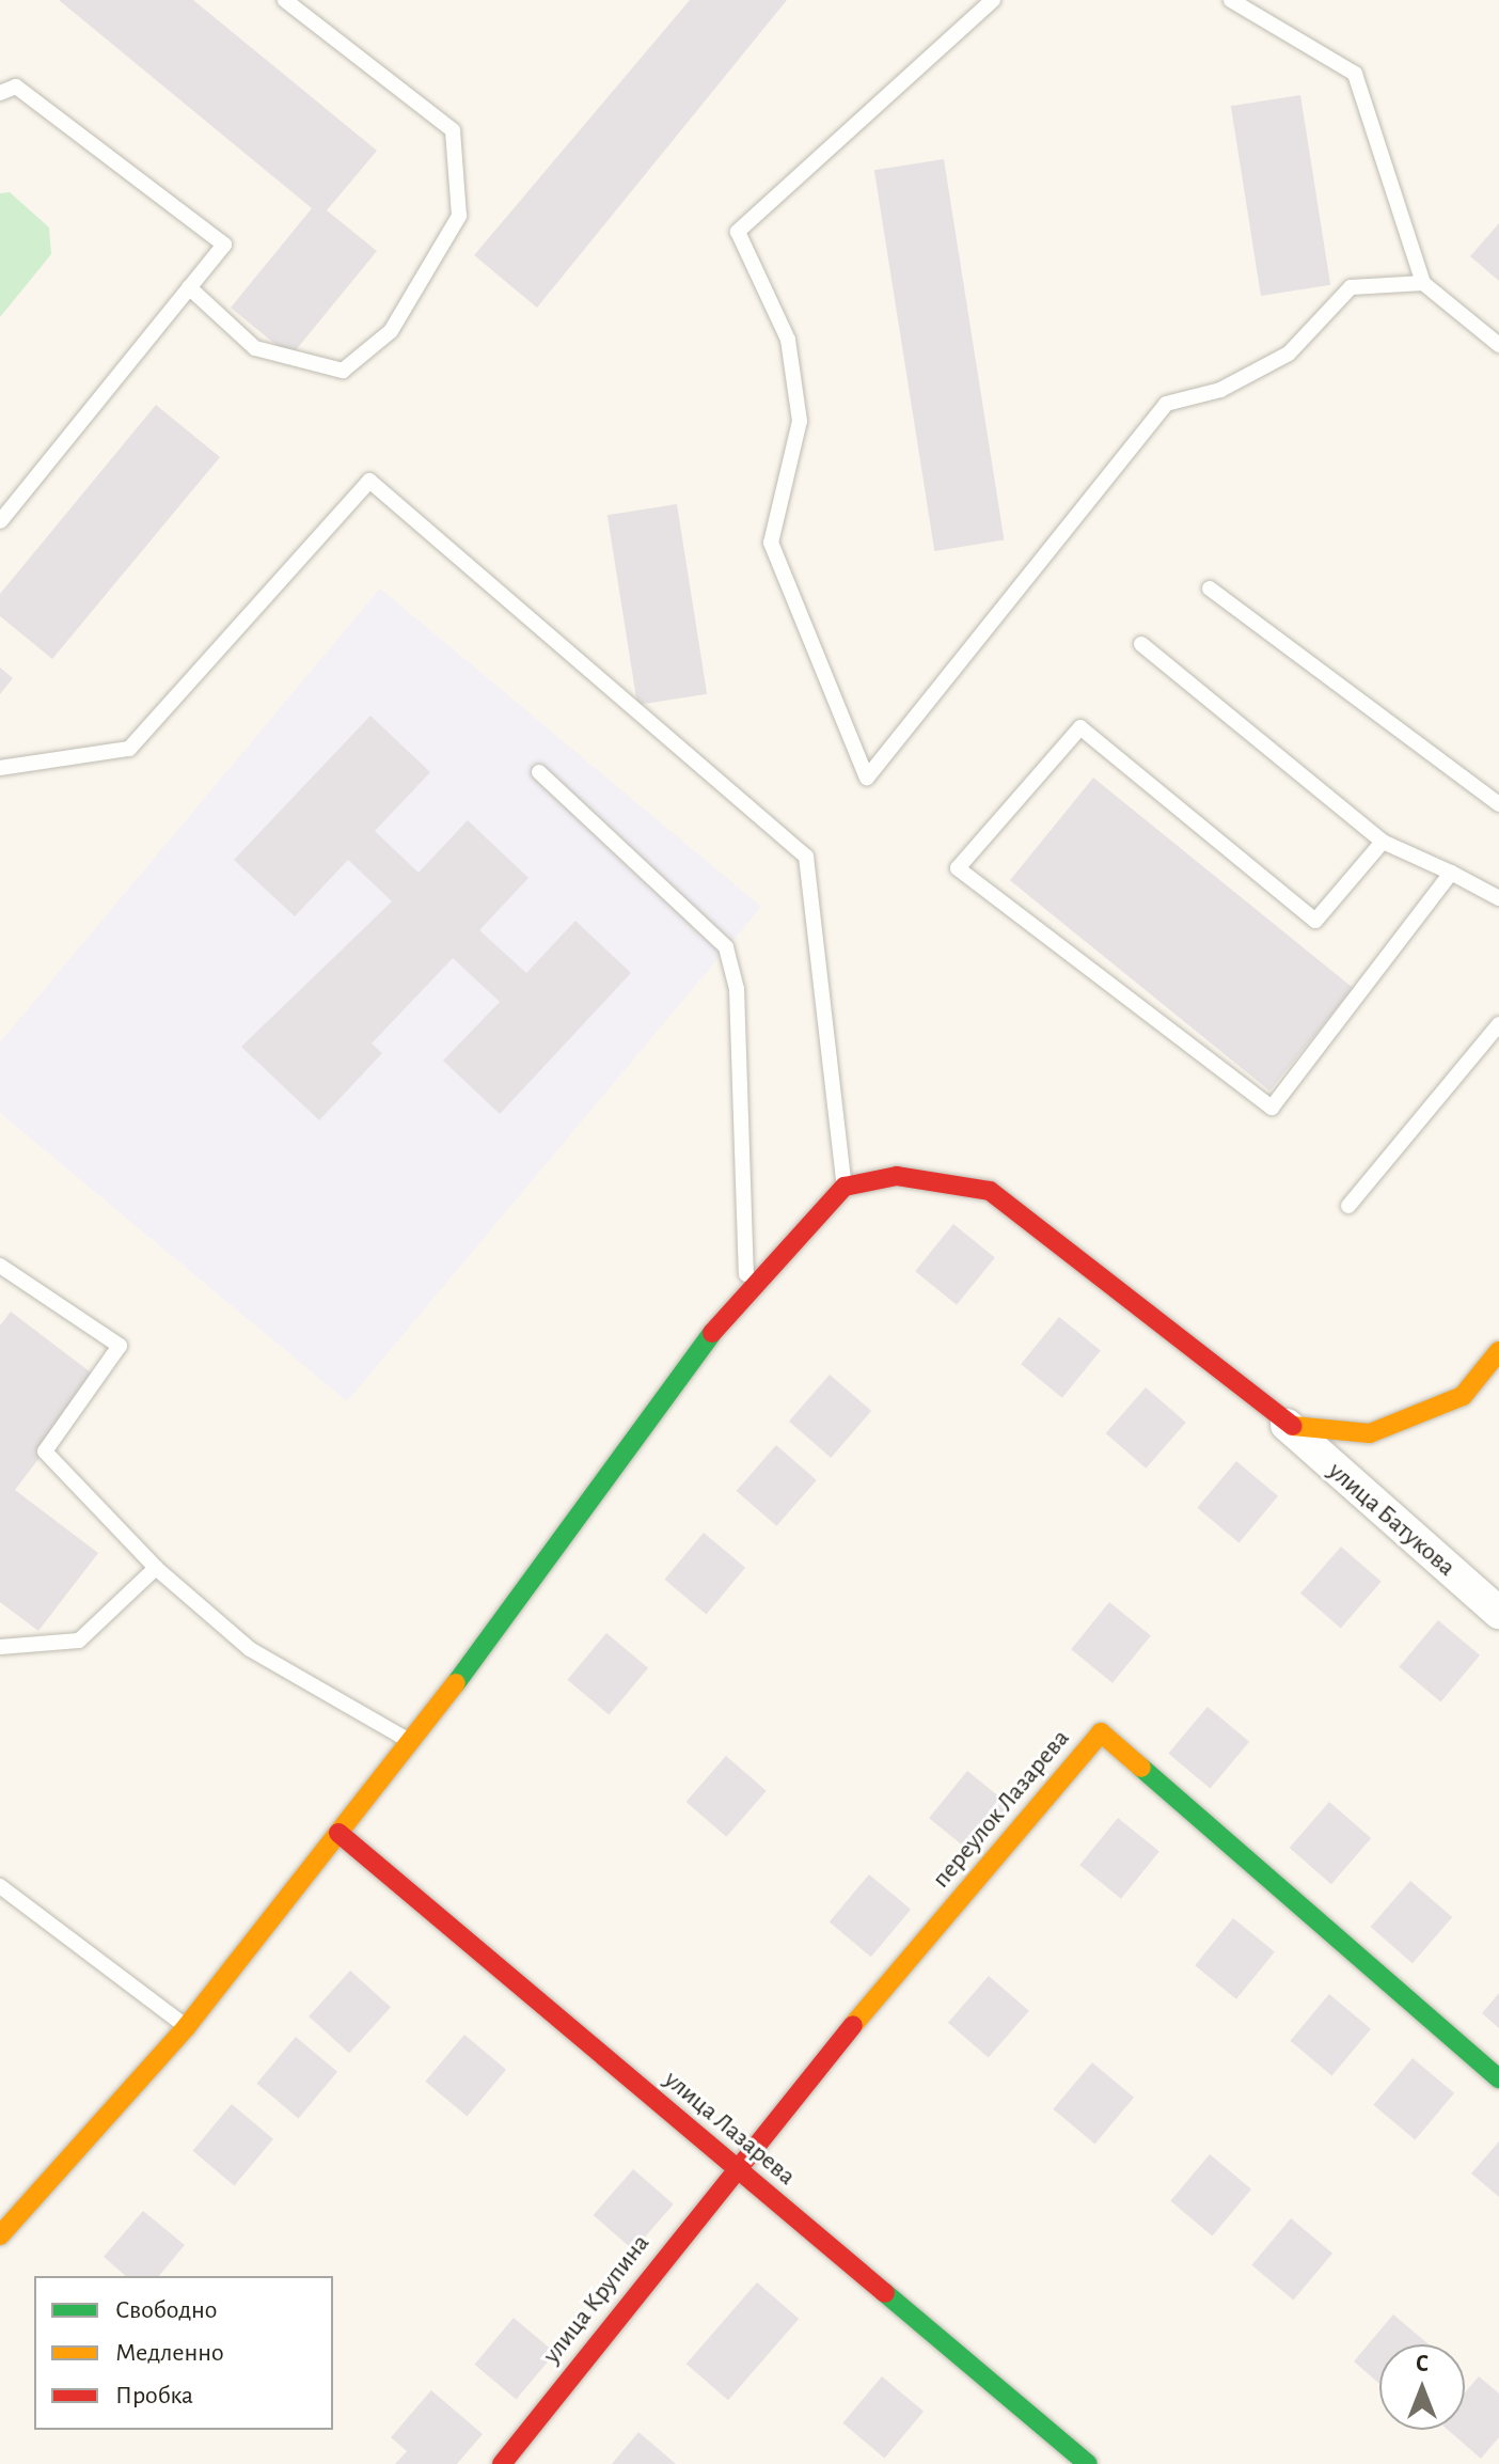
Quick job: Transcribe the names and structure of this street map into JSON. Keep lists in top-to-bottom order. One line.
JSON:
{"streets":{"street":["улица Батукова","переулок Лазарева","улица Лазарева","улица Крупина"]},"crossings":[["переулок Лазарева","улица Лазарева"],["переулок Лазарева","улица Крупина"],["улица Лазарева","улица Крупина"]],"legend":["Свободно","Медленно","Пробка"],"north":"top"}
